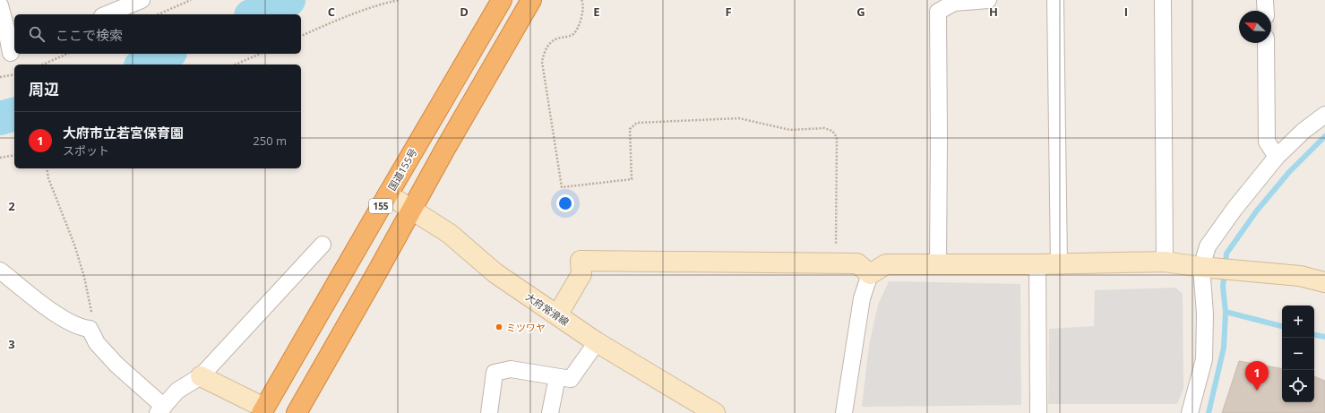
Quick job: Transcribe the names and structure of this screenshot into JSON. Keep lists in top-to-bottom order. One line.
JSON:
{"streets":{"highway":["国道155号","155"],"street":["大府常滑線"]},"crossings":[["国道155号","大府常滑線"]],"places":["ミツワヤ"],"north":"top left","page":{"search":"ここで検索","heading":"周辺","list":[{"mark":"1","name":"大府市立若宮保育園","note":"スポット","value":"250 m"}],"map_buttons":["+","−"],"pins":"1"},"grid":{"columns":["C","D","E","F","G","H","I"],"rows":["2","3"]}}
